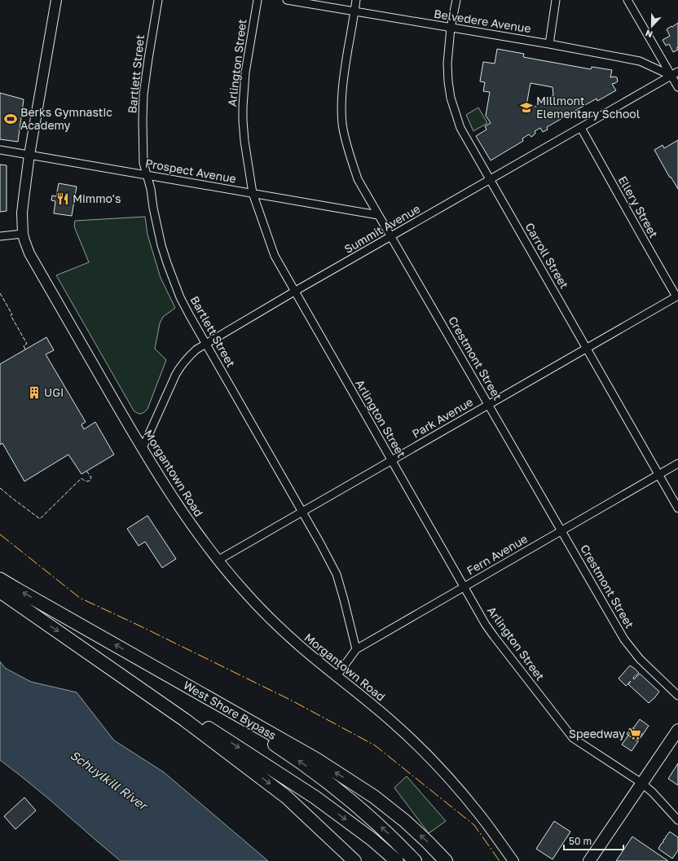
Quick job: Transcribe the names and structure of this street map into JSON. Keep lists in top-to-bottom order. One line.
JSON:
{"streets":{"highway":["West Shore Bypass"],"main road":["Morgantown Road"],"street":["Belvedere Avenue","Arlington Street","Bartlett Street","Prospect Avenue","Ellery Street","Summit Avenue","Carroll Street","Crestmont Street","Park Avenue","Fern Avenue"]},"crossings":[["Belvedere Avenue","Summit Avenue"],["Belvedere Avenue","Carroll Street"],["Belvedere Avenue","Crestmont Street"],["Arlington Street","Prospect Avenue"],["Arlington Street","Summit Avenue"],["Arlington Street","Park Avenue"],["Arlington Street","Fern Avenue"],["Bartlett Street","Prospect Avenue"],["Bartlett Street","Summit Avenue"],["Bartlett Street","Park Avenue"],["Bartlett Street","Fern Avenue"],["Prospect Avenue","Crestmont Street"],["Prospect Avenue","Morgantown Road"],["Ellery Street","Summit Avenue"],["Ellery Street","Park Avenue"],["Summit Avenue","Carroll Street"],["Summit Avenue","Crestmont Street"],["Summit Avenue","Morgantown Road"],["Carroll Street","Park Avenue"],["Carroll Street","Fern Avenue"],["Crestmont Street","Park Avenue"],["Crestmont Street","Fern Avenue"],["Park Avenue","Morgantown Road"],["Morgantown Road","Fern Avenue"]],"water":["Schuylkill River"],"places":{"school or university":["Millmont Elementary School"],"sports":["Berks Gymnastic Academy"],"restaurant":["Mimmo's"],"building":["UGI"],"supermarket":["Speedway"]},"scale_bar":"50 m","north":"bottom"}
